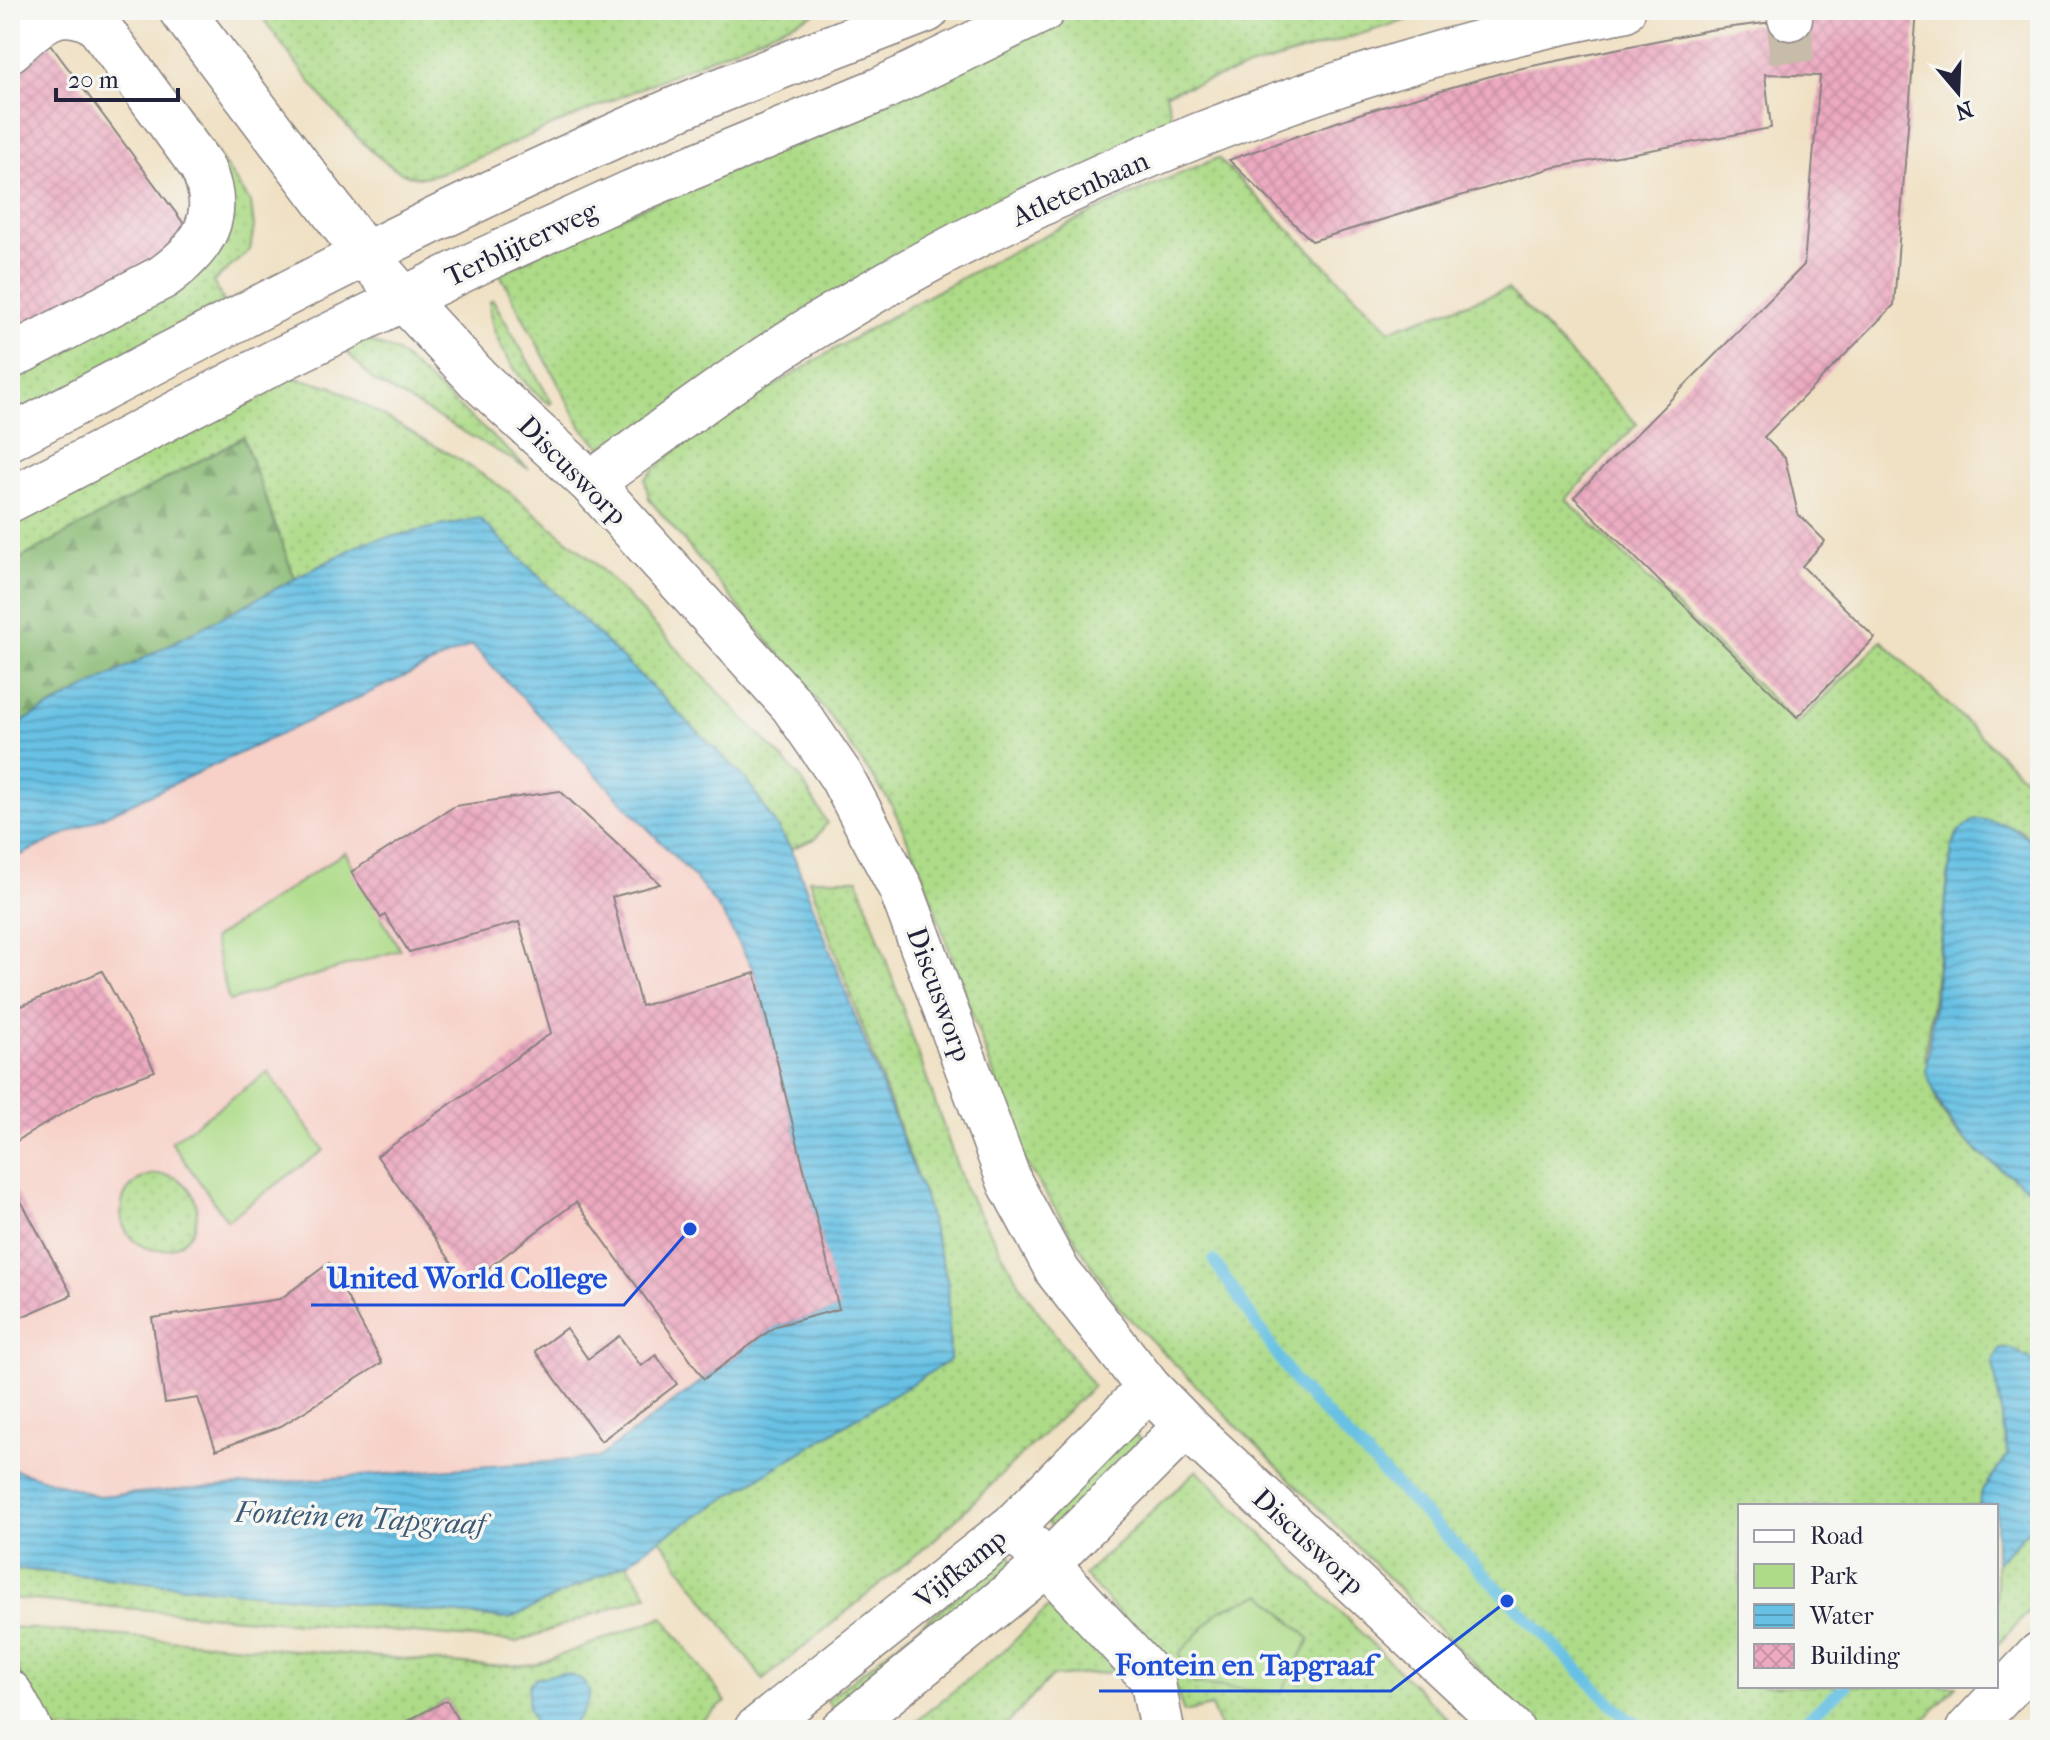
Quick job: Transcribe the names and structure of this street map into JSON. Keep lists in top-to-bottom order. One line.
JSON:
{"streets":{"street":["Atletenbaan","Terblijterweg","Discusworp","Vijfkamp"]},"crossings":[["Atletenbaan","Discusworp"],["Terblijterweg","Discusworp"],["Discusworp","Vijfkamp"]],"water":["Fontein en Tapgraaf"],"places":["United World College","Fontein en Tapgraaf"],"legend":["Road","Park","Water","Building"],"scale_bar":"20 m","north":"bottom"}
